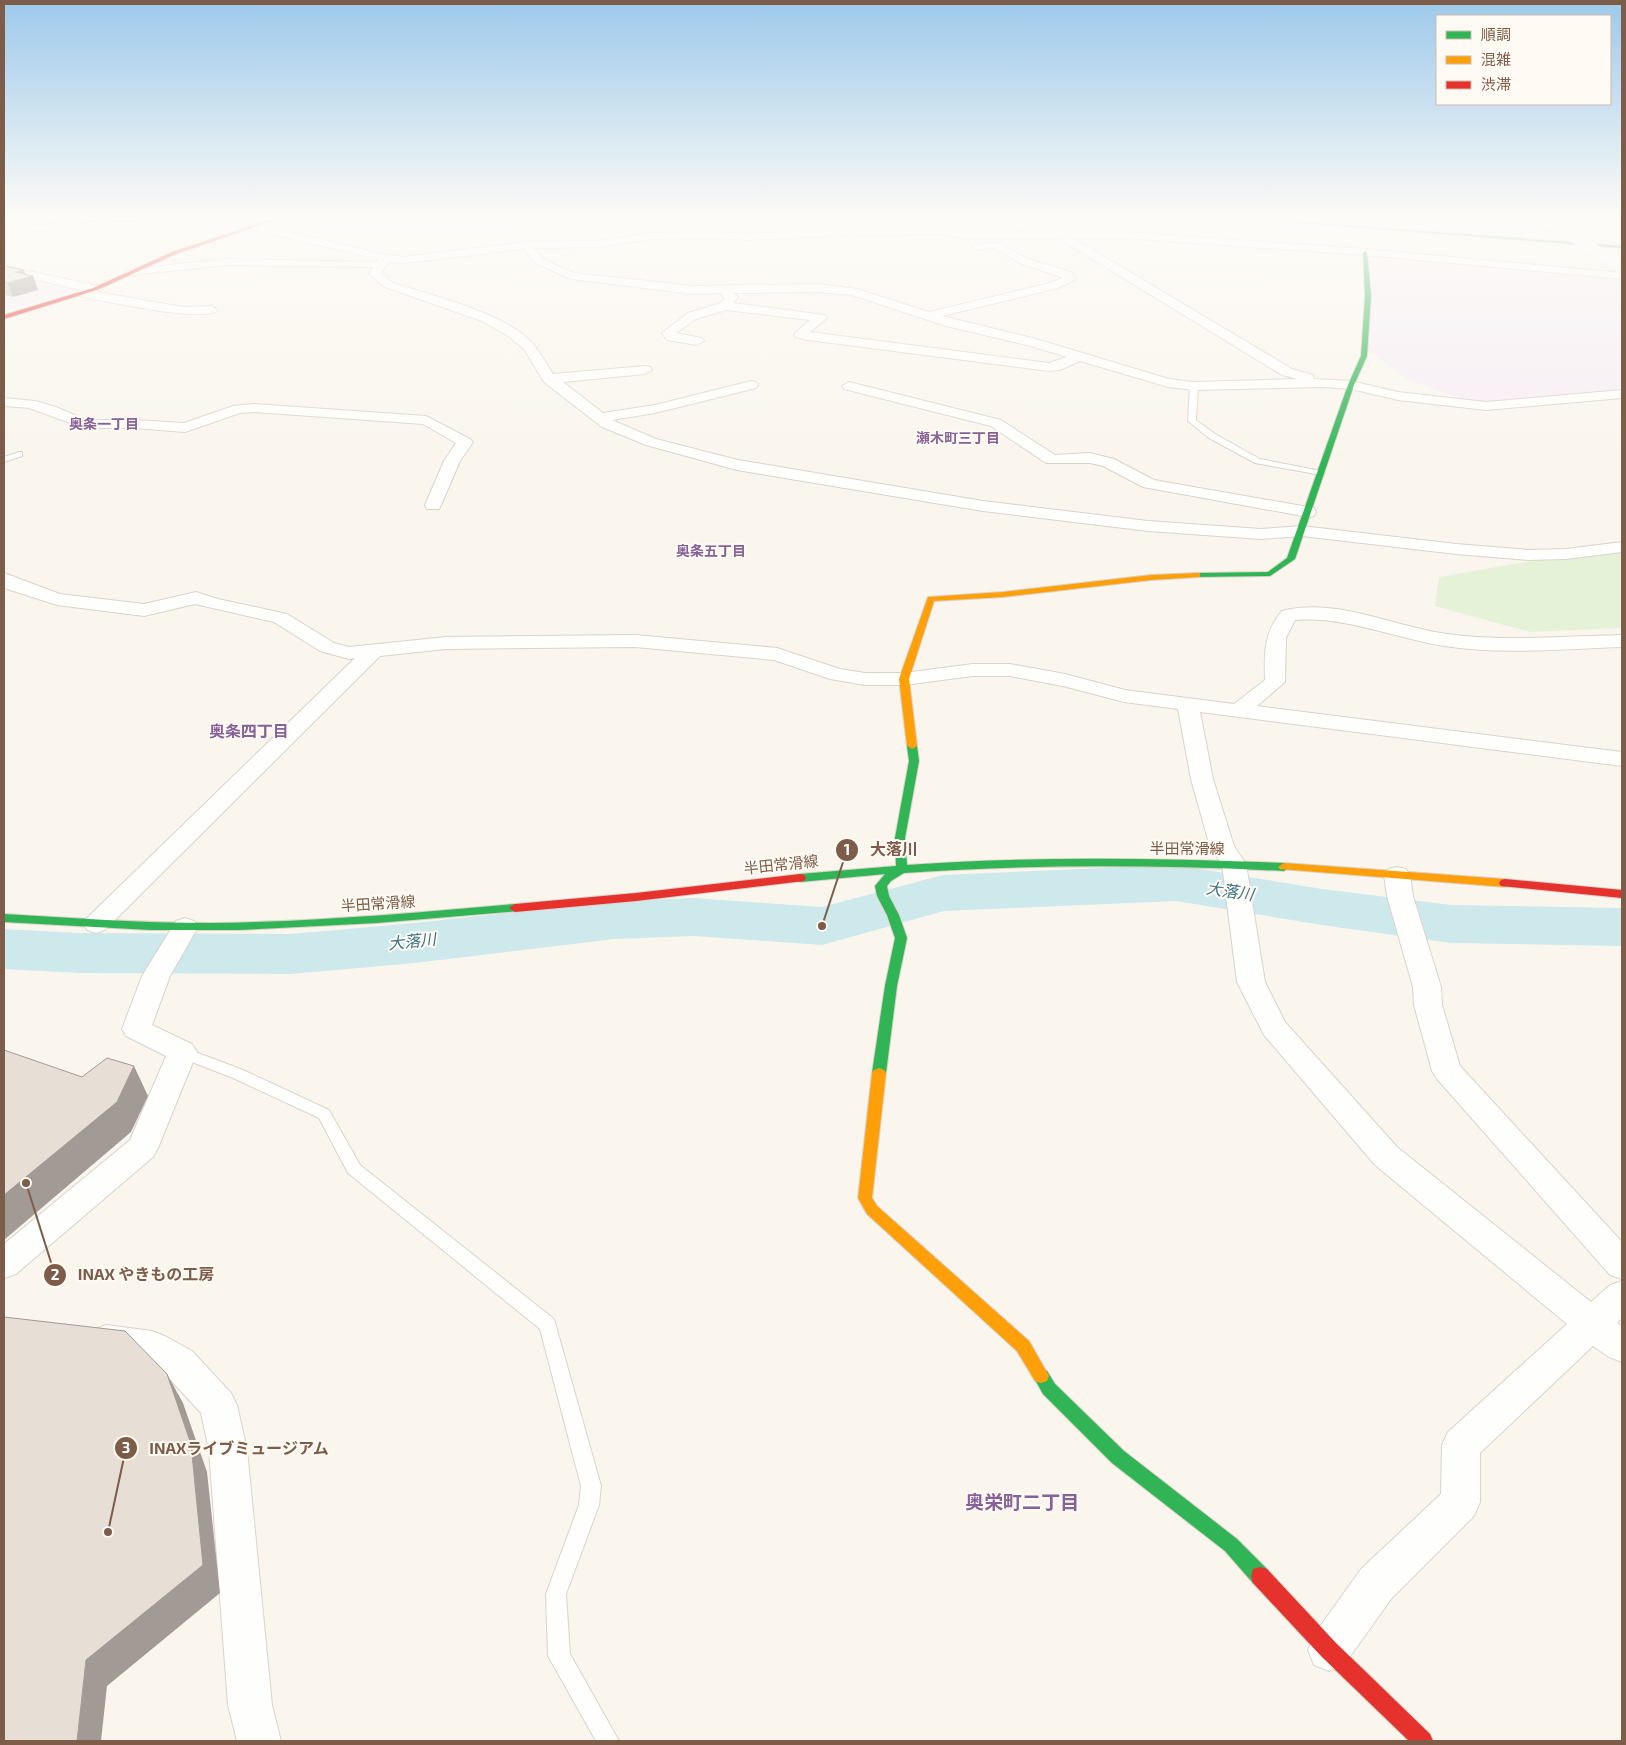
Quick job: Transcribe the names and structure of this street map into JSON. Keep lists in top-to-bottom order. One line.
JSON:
{"streets":{"street":["半田常滑線"]},"districts":["奥条一丁目","瀬木町三丁目","奥条五丁目","奥条四丁目","奥栄町二丁目"],"water":["大落川"],"places":["大落川","INAX やきもの工房","INAXライブミュージアム"],"legend":["順調","混雑","渋滞"]}
